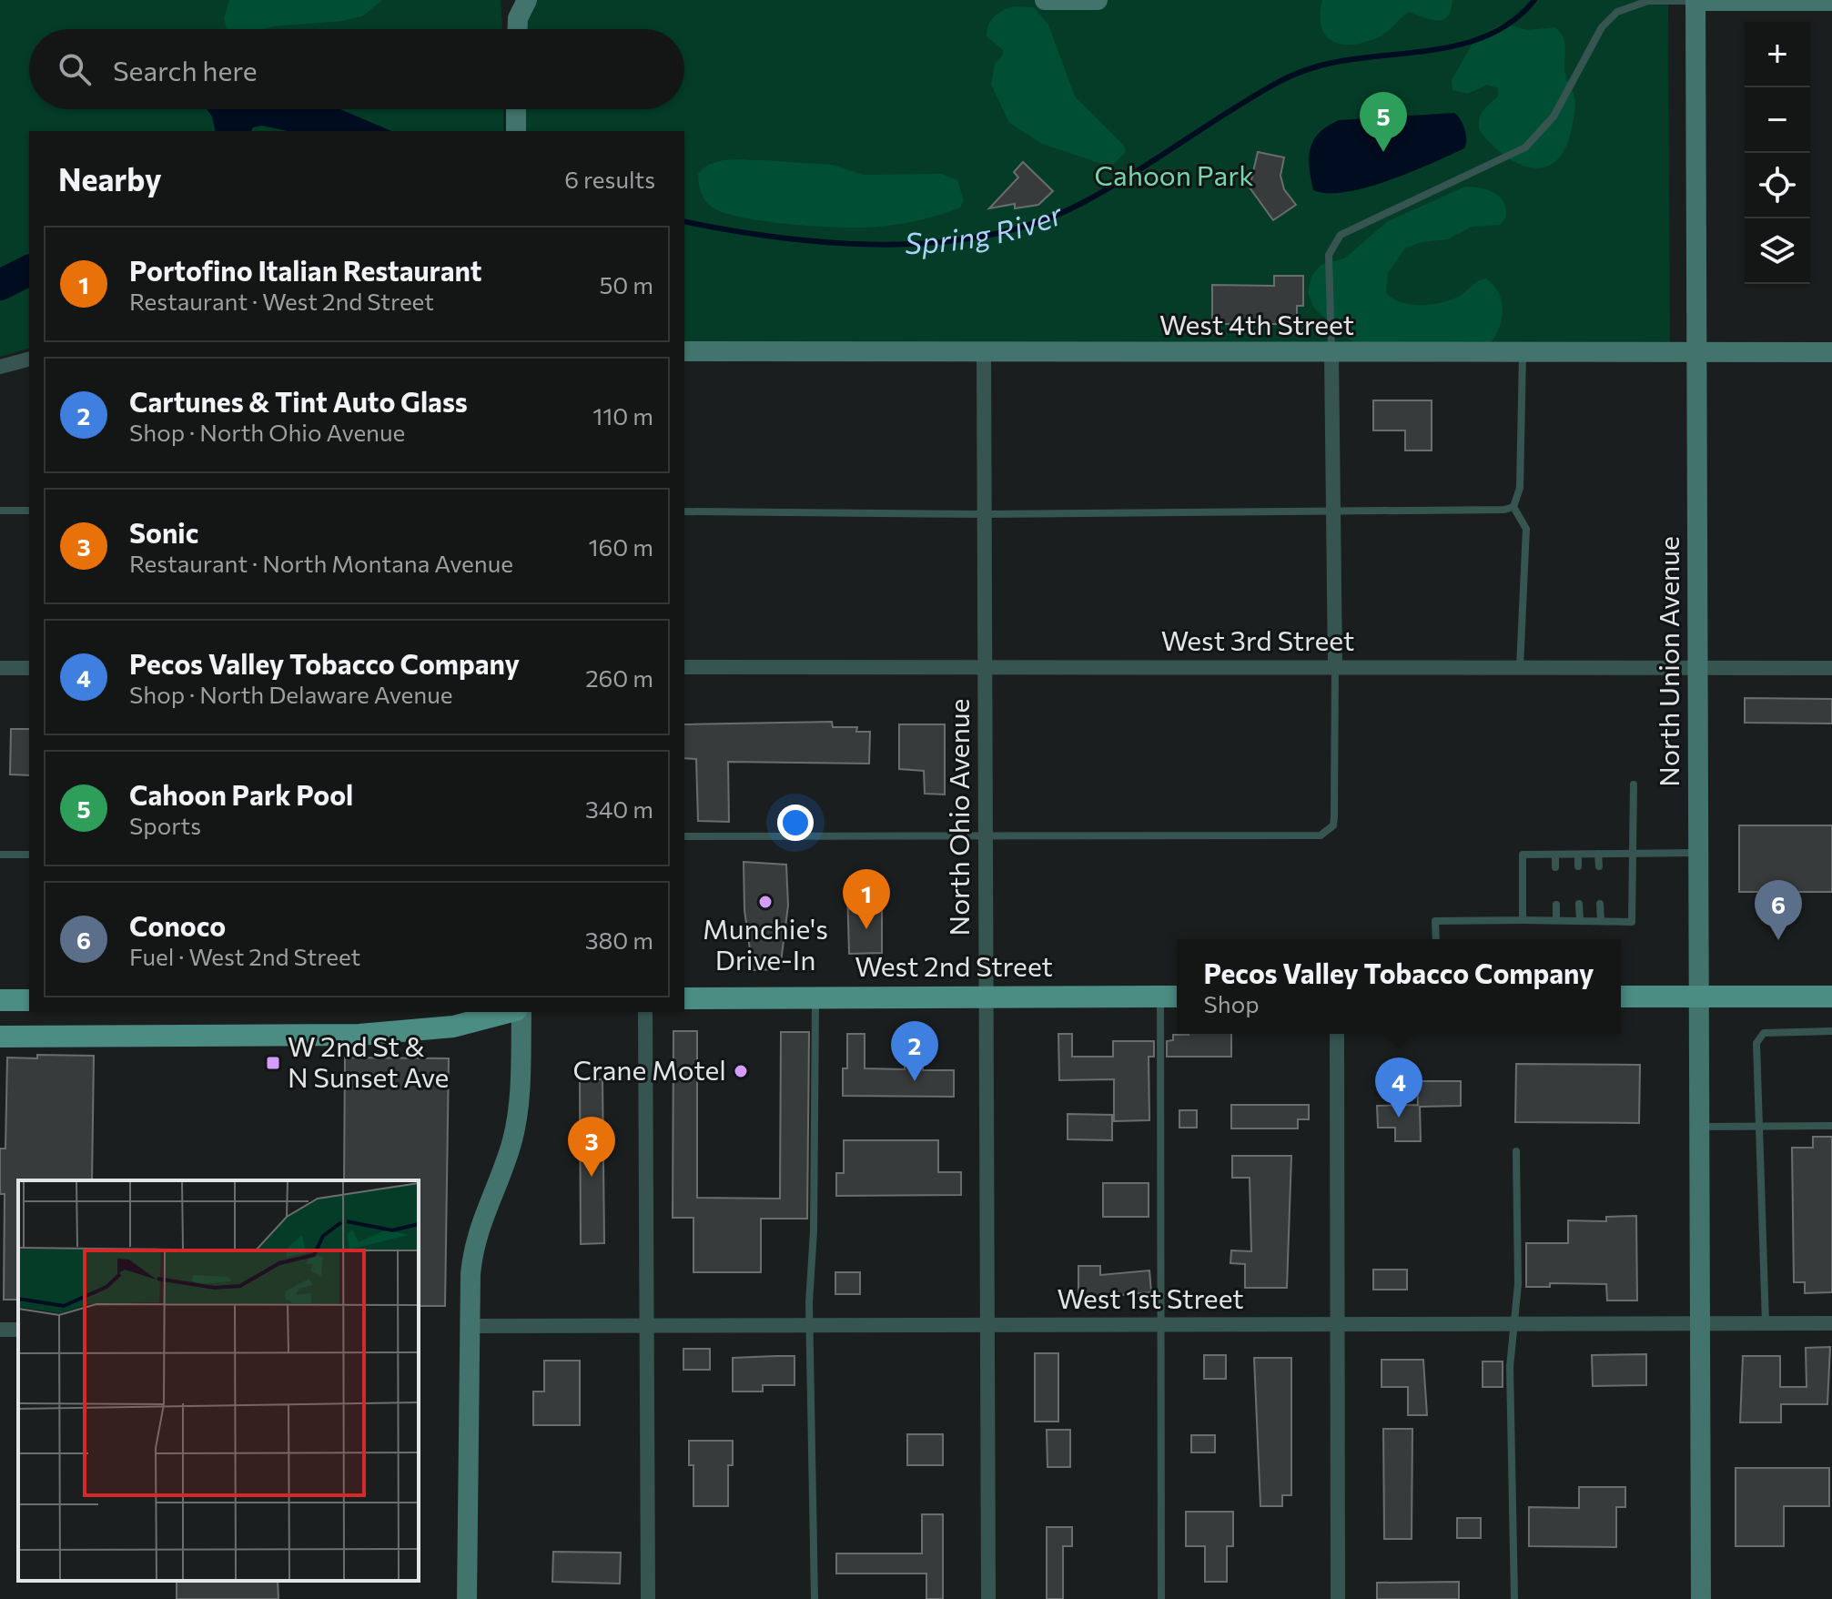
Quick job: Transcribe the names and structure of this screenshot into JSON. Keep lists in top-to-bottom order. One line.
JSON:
{"streets":{"main road":["West 4th Street","North Union Avenue","West 2nd Street"],"street":["West 3rd Street","North Ohio Avenue","West 1st Street"]},"crossings":[["West 4th Street","North Union Avenue"],["West 4th Street","North Ohio Avenue"],["West 3rd Street","North Union Avenue"],["West 3rd Street","North Ohio Avenue"],["North Union Avenue","West 1st Street"],["North Ohio Avenue","West 2nd Street"],["North Ohio Avenue","West 1st Street"]],"water":["Spring River"],"parks":["Cahoon Park"],"places":{"other":["Munchie's Drive-In","Crane Motel"],"transit":["W 2nd St & N Sunset Ave"]},"page":{"map_buttons":["+","−"],"search":"Search here","pins":["5","1","6","2","4","3"],"heading":["Nearby","6 results"],"list":[{"mark":"1","name":"Portofino Italian Restaurant","note":"Restaurant · West 2nd Street","value":"50 m"},{"mark":"2","name":"Cartunes & Tint Auto Glass","note":"Shop · North Ohio Avenue","value":"110 m"},{"mark":"3","name":"Sonic","note":"Restaurant · North Montana Avenue","value":"160 m"},{"mark":"4","name":"Pecos Valley Tobacco Company","note":"Shop · North Delaware Avenue","value":"260 m"},{"mark":"5","name":"Cahoon Park Pool","note":"Sports","value":"340 m"},{"mark":"6","name":"Conoco","note":"Fuel · West 2nd Street","value":"380 m"}],"popup":["Pecos Valley Tobacco Company","Shop"]}}
